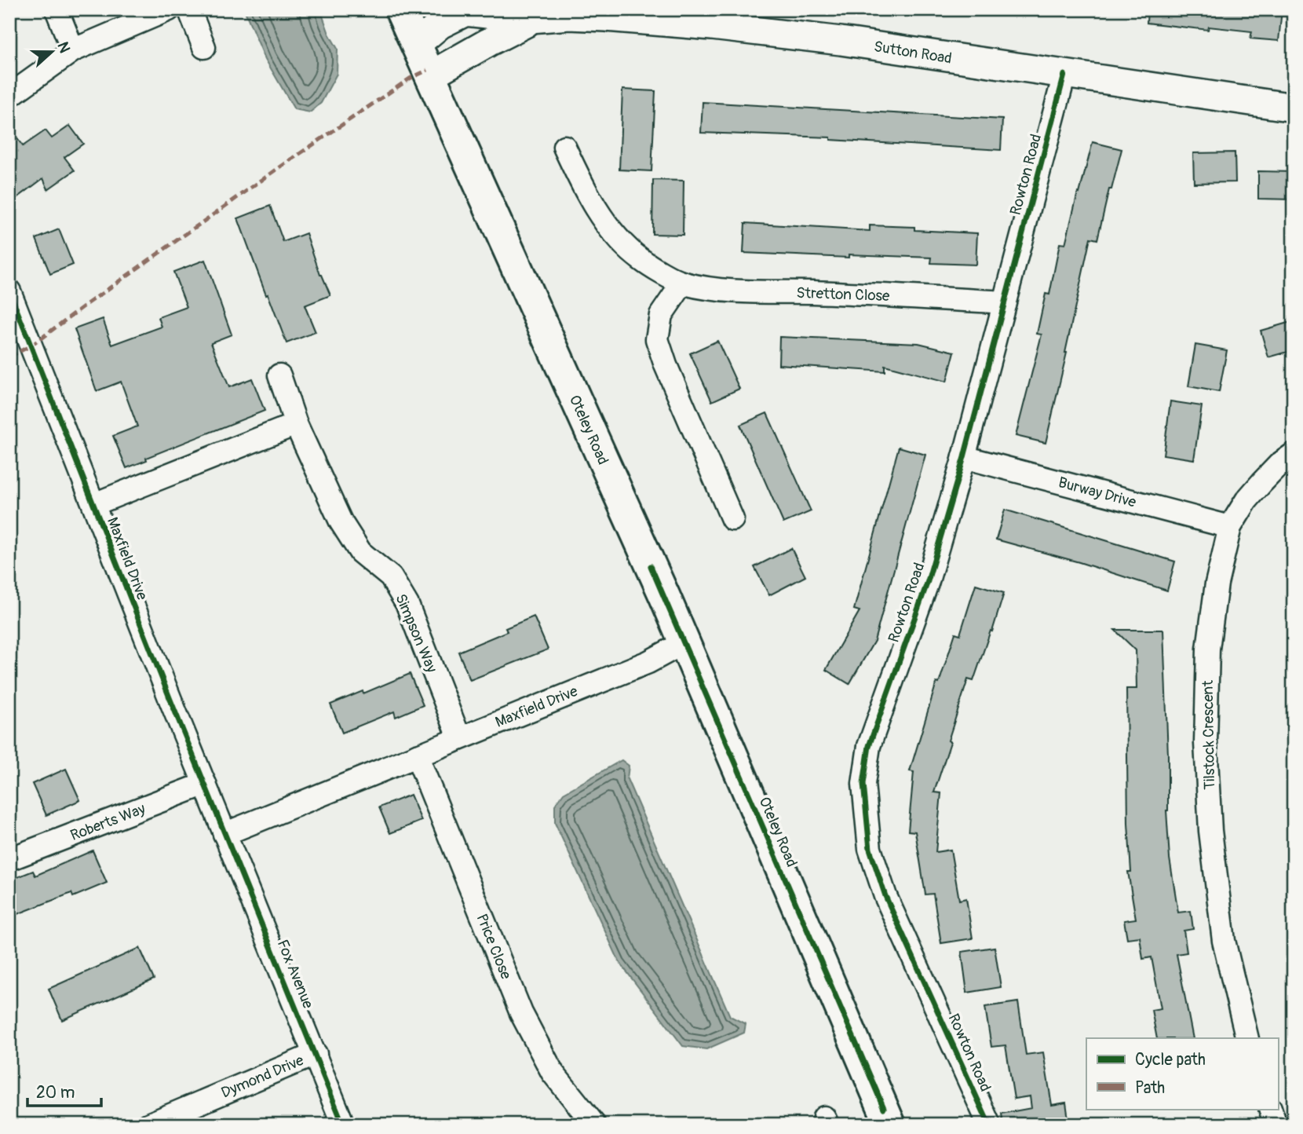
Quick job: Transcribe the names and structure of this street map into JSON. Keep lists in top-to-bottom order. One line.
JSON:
{"streets":{"main road":["Oteley Road"],"street":["Sutton Road","Rowton Road","Stretton Close","Burway Drive","Maxfield Drive","Simpson Way","Tilstock Crescent","Roberts Way","Price Close","Fox Avenue","Dymond Drive"]},"crossings":[["Sutton Road","Rowton Road"],["Sutton Road","Oteley Road"],["Rowton Road","Stretton Close"],["Rowton Road","Burway Drive"],["Oteley Road","Maxfield Drive"],["Burway Drive","Tilstock Crescent"],["Maxfield Drive","Simpson Way"],["Maxfield Drive","Roberts Way"],["Maxfield Drive","Price Close"],["Maxfield Drive","Fox Avenue"],["Fox Avenue","Dymond Drive"]],"legend":["Cycle path","Path"],"scale_bar":"20 m","north":"right"}
